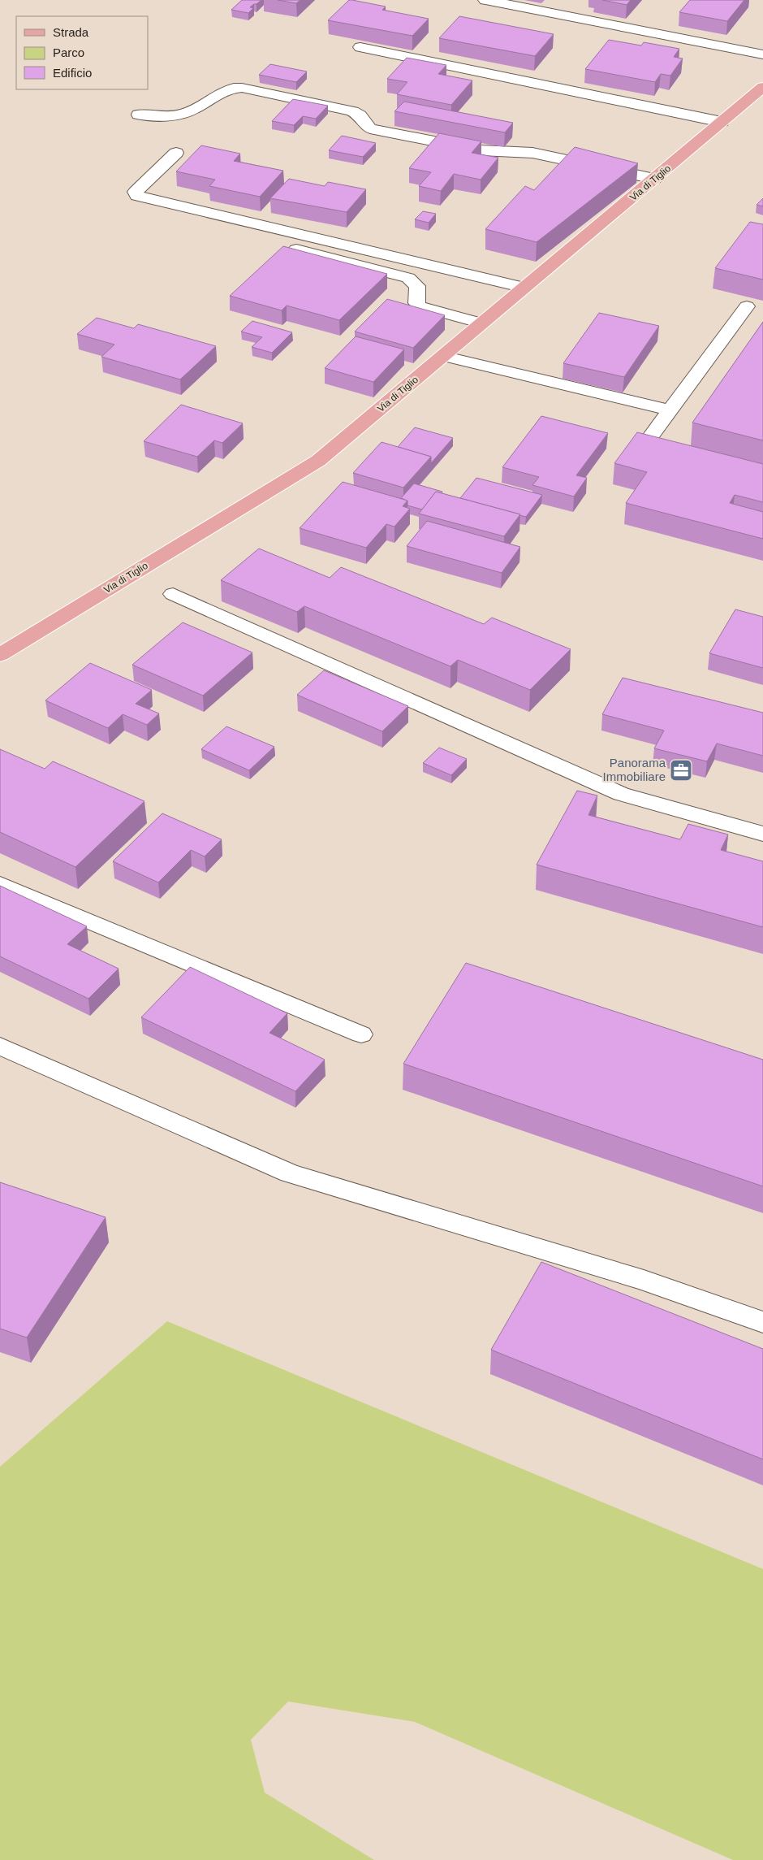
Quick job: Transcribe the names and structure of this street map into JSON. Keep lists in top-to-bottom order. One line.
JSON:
{"streets":{"main road":["Via di Tiglio"]},"places":{"office":["Panorama Immobiliare"]},"legend":["Strada","Parco","Edificio"]}
